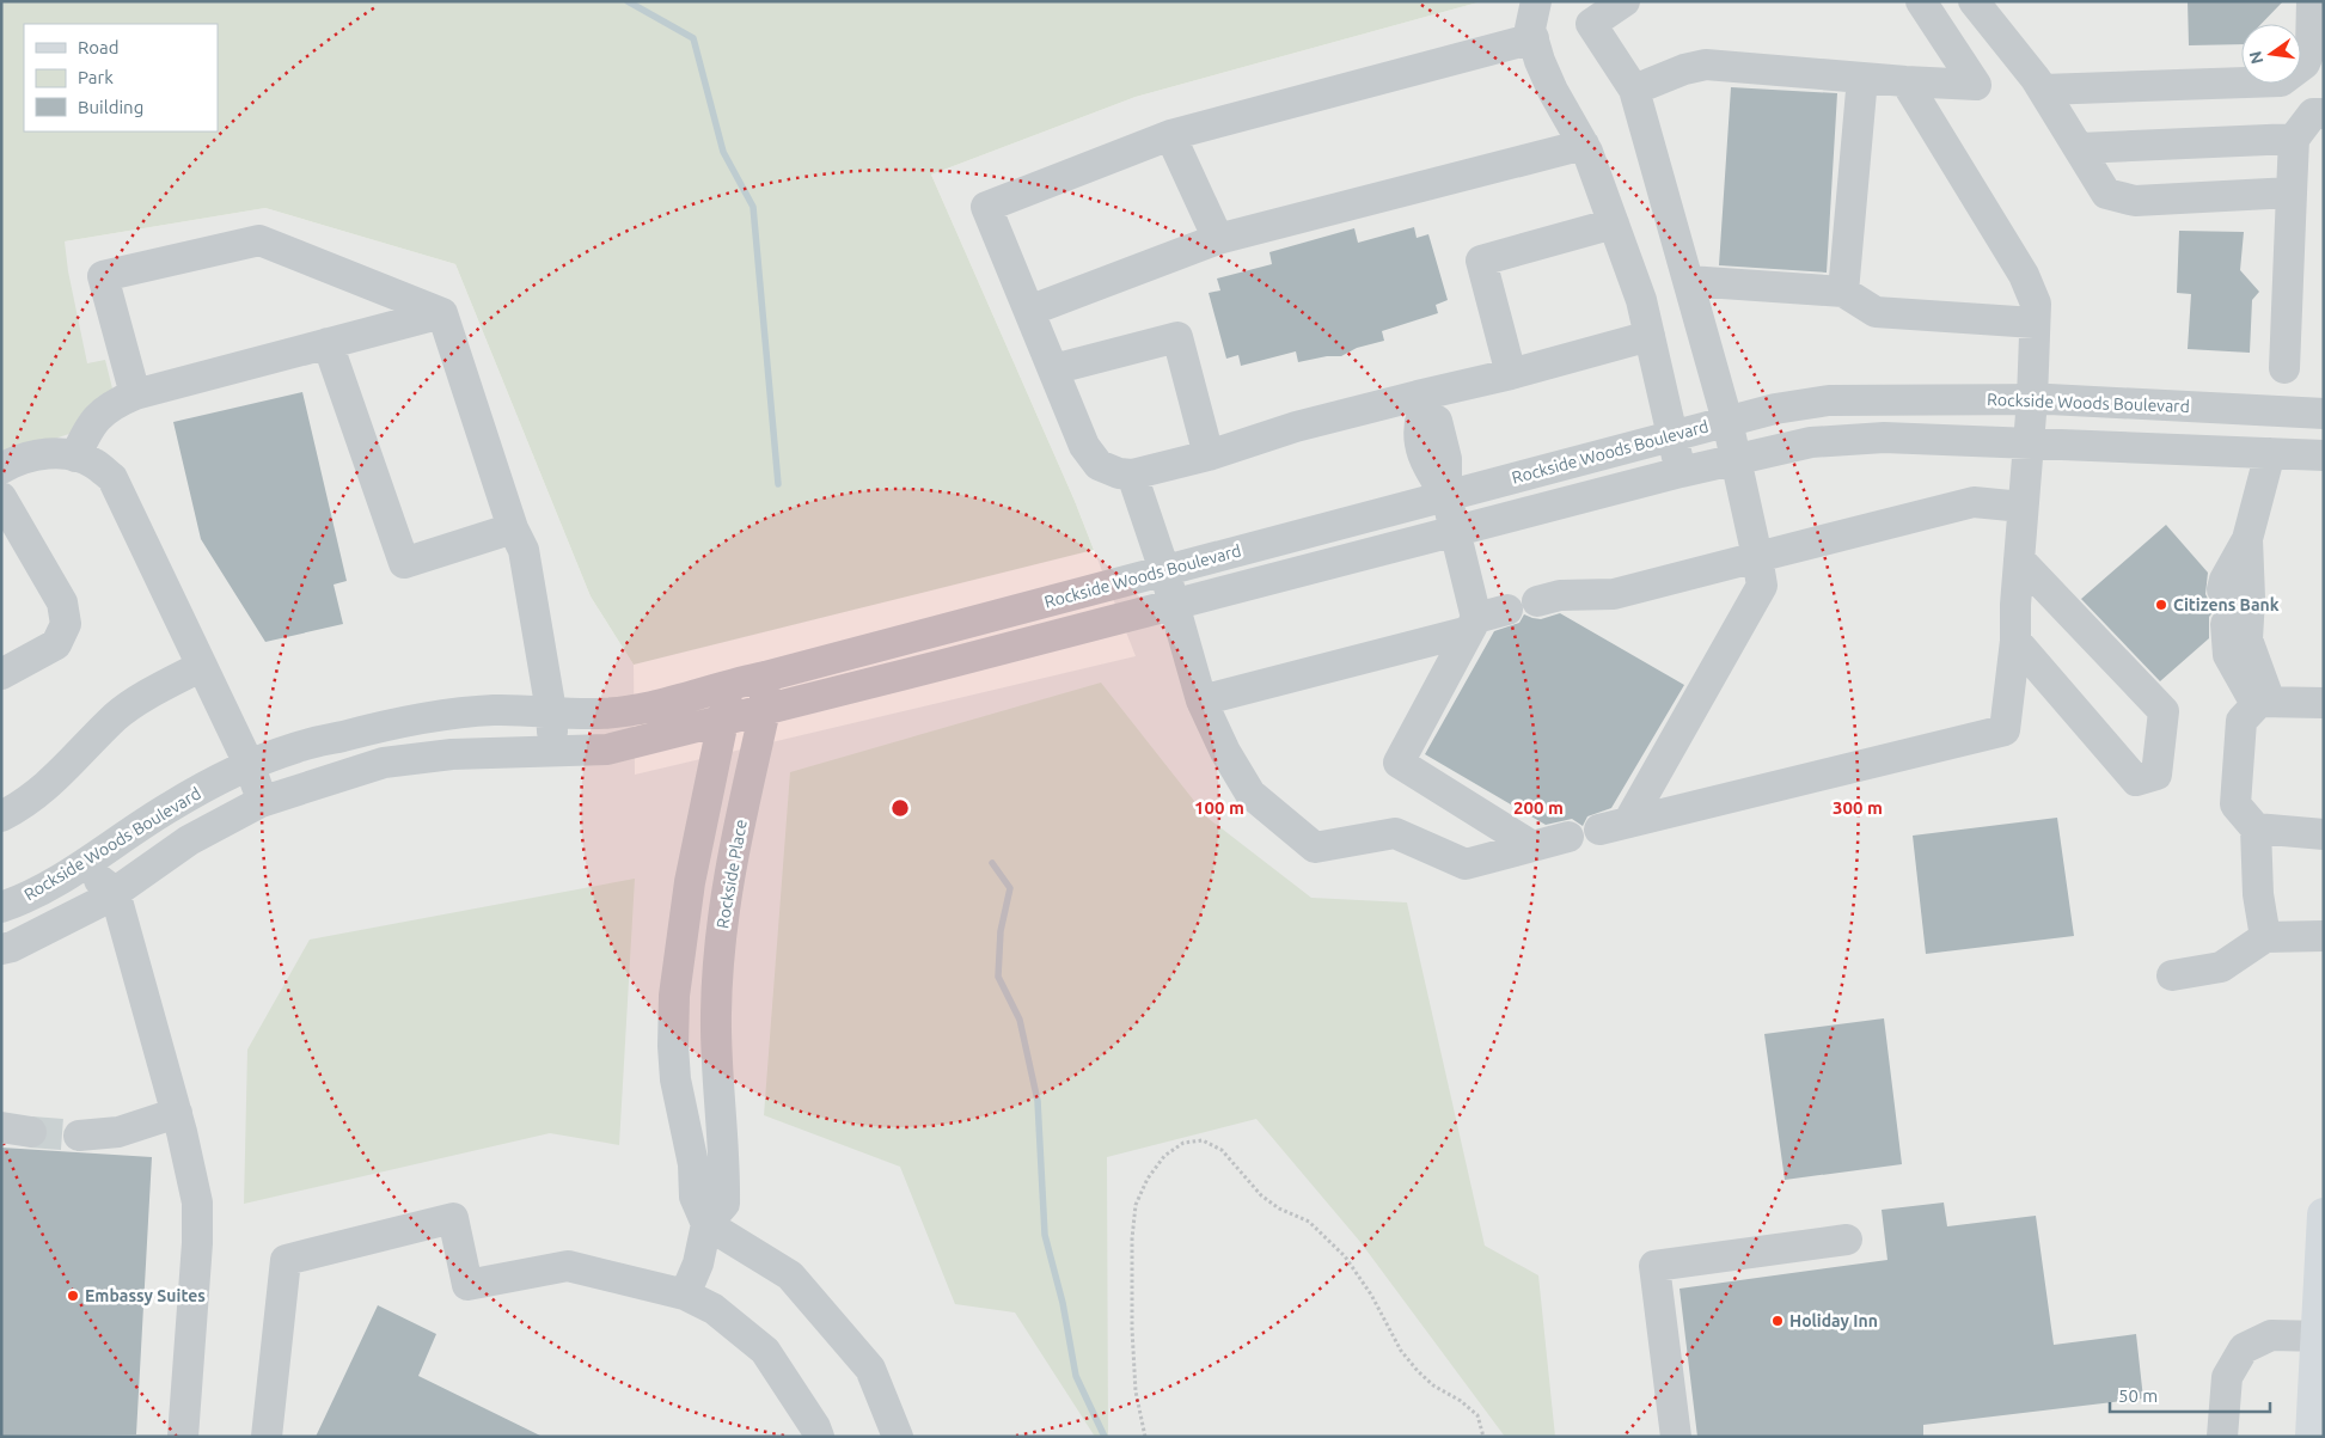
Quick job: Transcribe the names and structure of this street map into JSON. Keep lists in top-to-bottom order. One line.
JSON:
{"streets":{"street":["Rockside Woods Boulevard","Rockside Place"]},"crossings":[["Rockside Woods Boulevard","Rockside Place"]],"places":["Citizens Bank","Embassy Suites","Holiday Inn"],"legend":["Road","Park","Building"],"scale_bar":"50 m","north":"left","rings":["100 m","200 m","300 m"]}
